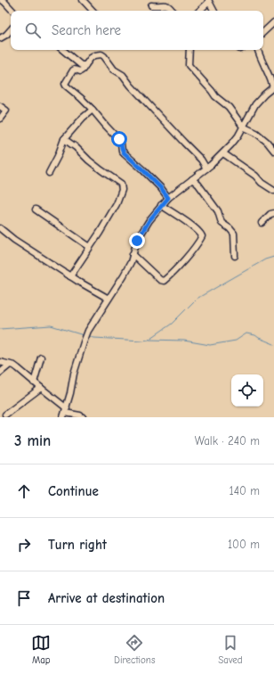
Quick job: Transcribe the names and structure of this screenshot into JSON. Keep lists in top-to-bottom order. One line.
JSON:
{"page":{"search":"Search here","heading":["3 min","Walk · 240 m"],"list":[["Continue","140 m"],["Turn right","100 m"],"Arrive at destination"],"nav":["Map","Directions","Saved"]}}
